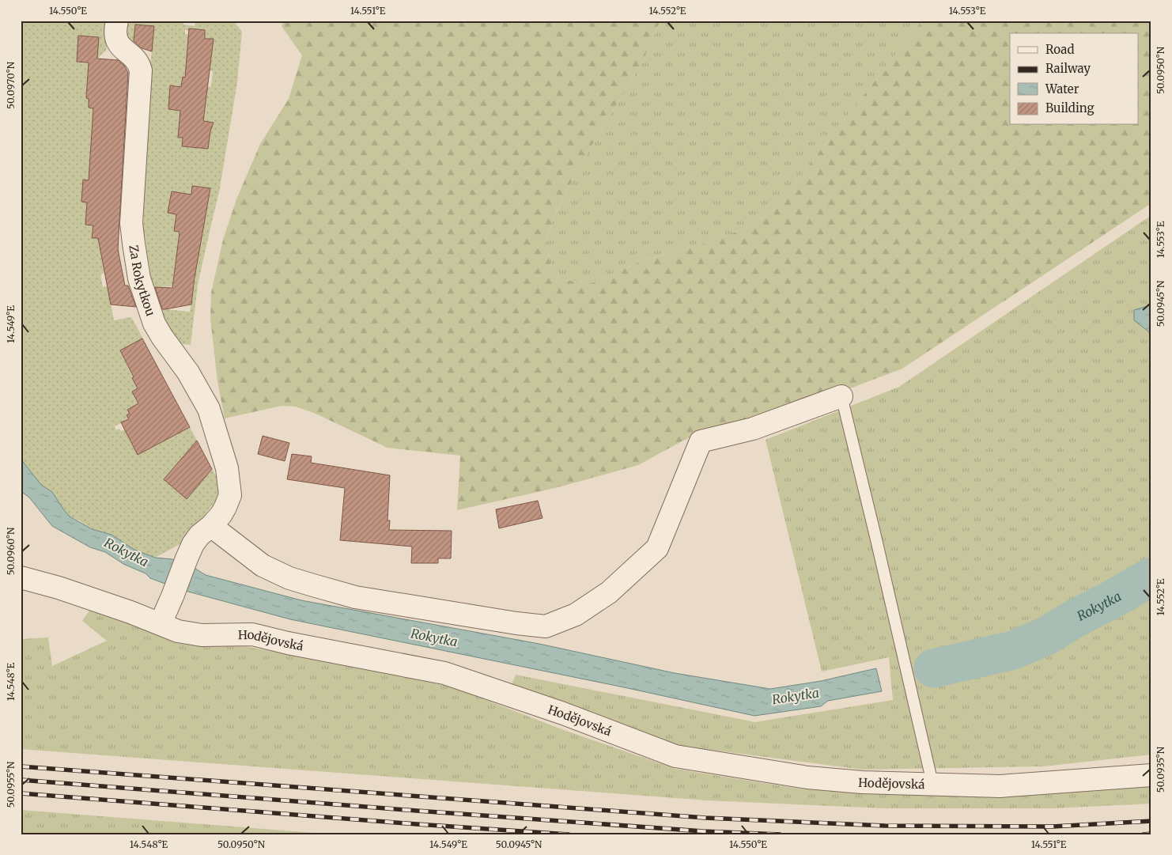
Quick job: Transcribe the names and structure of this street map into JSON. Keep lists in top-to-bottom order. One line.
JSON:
{"streets":{"street":["Za Rokytkou","Hodějovská"]},"crossings":[["Za Rokytkou","Hodějovská"]],"water":["Rokytka"],"legend":["Road","Railway","Water","Building"],"coordinates":["14.550°E","14.551°E","14.552°E","14.553°E","50.0950°N","50.0970°N","50.0945°N","14.549°E","50.0960°N","14.548°E","50.0935°N","50.0955°N"]}
